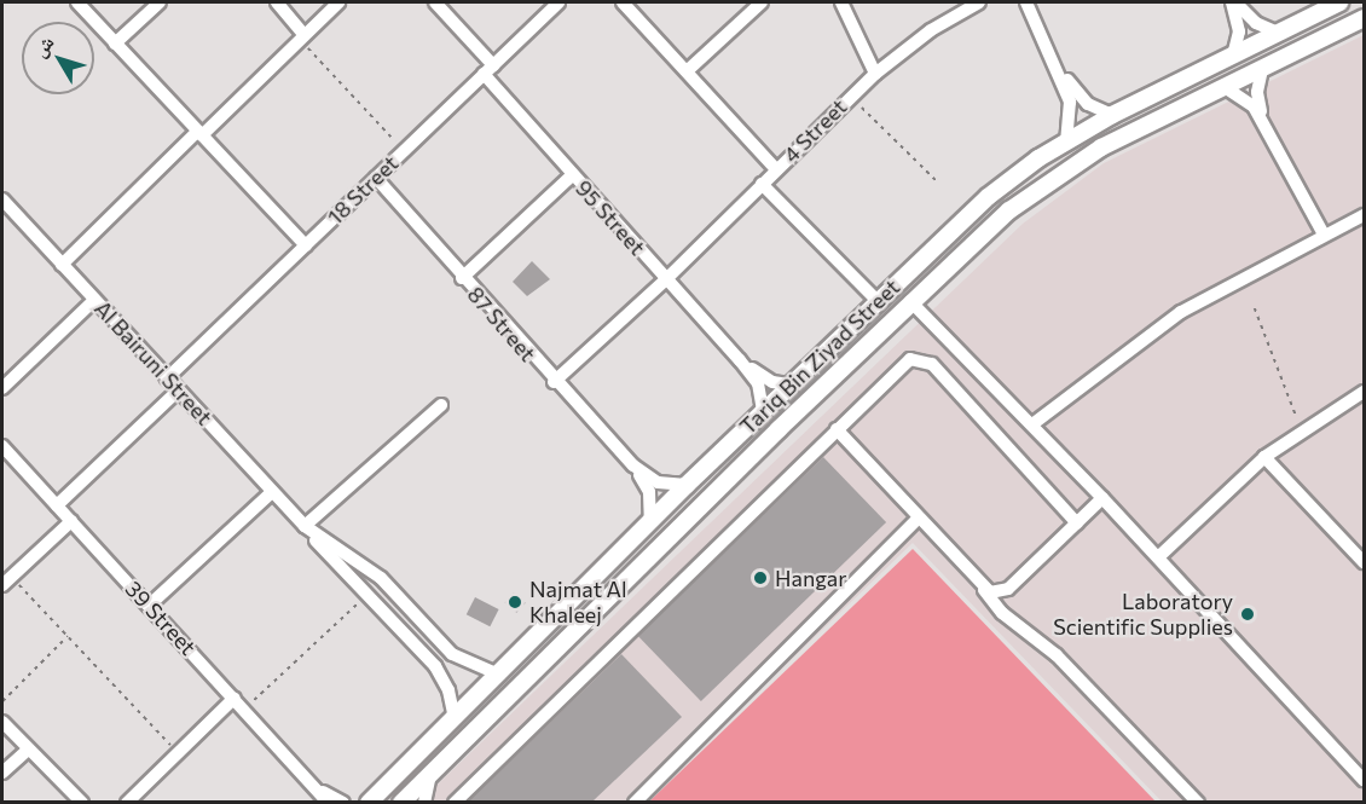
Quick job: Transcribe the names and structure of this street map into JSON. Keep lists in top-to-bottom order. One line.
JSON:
{"streets":{"main road":["Tariq Bin Ziyad Street"],"street":["4 Street","18 Street","95 Street","87 Street","Al Bairuni Street","39 Street"]},"crossings":[["4 Street","95 Street"],["4 Street","87 Street"],["18 Street","95 Street"],["18 Street","87 Street"],["18 Street","Al Bairuni Street"],["95 Street","Tariq Bin Ziyad Street"],["87 Street","Tariq Bin Ziyad Street"],["Tariq Bin Ziyad Street","Al Bairuni Street"]],"places":["Hangar","Najmat Al Khaleej","Laboratory Scientific Supplies"],"north":"top left"}
